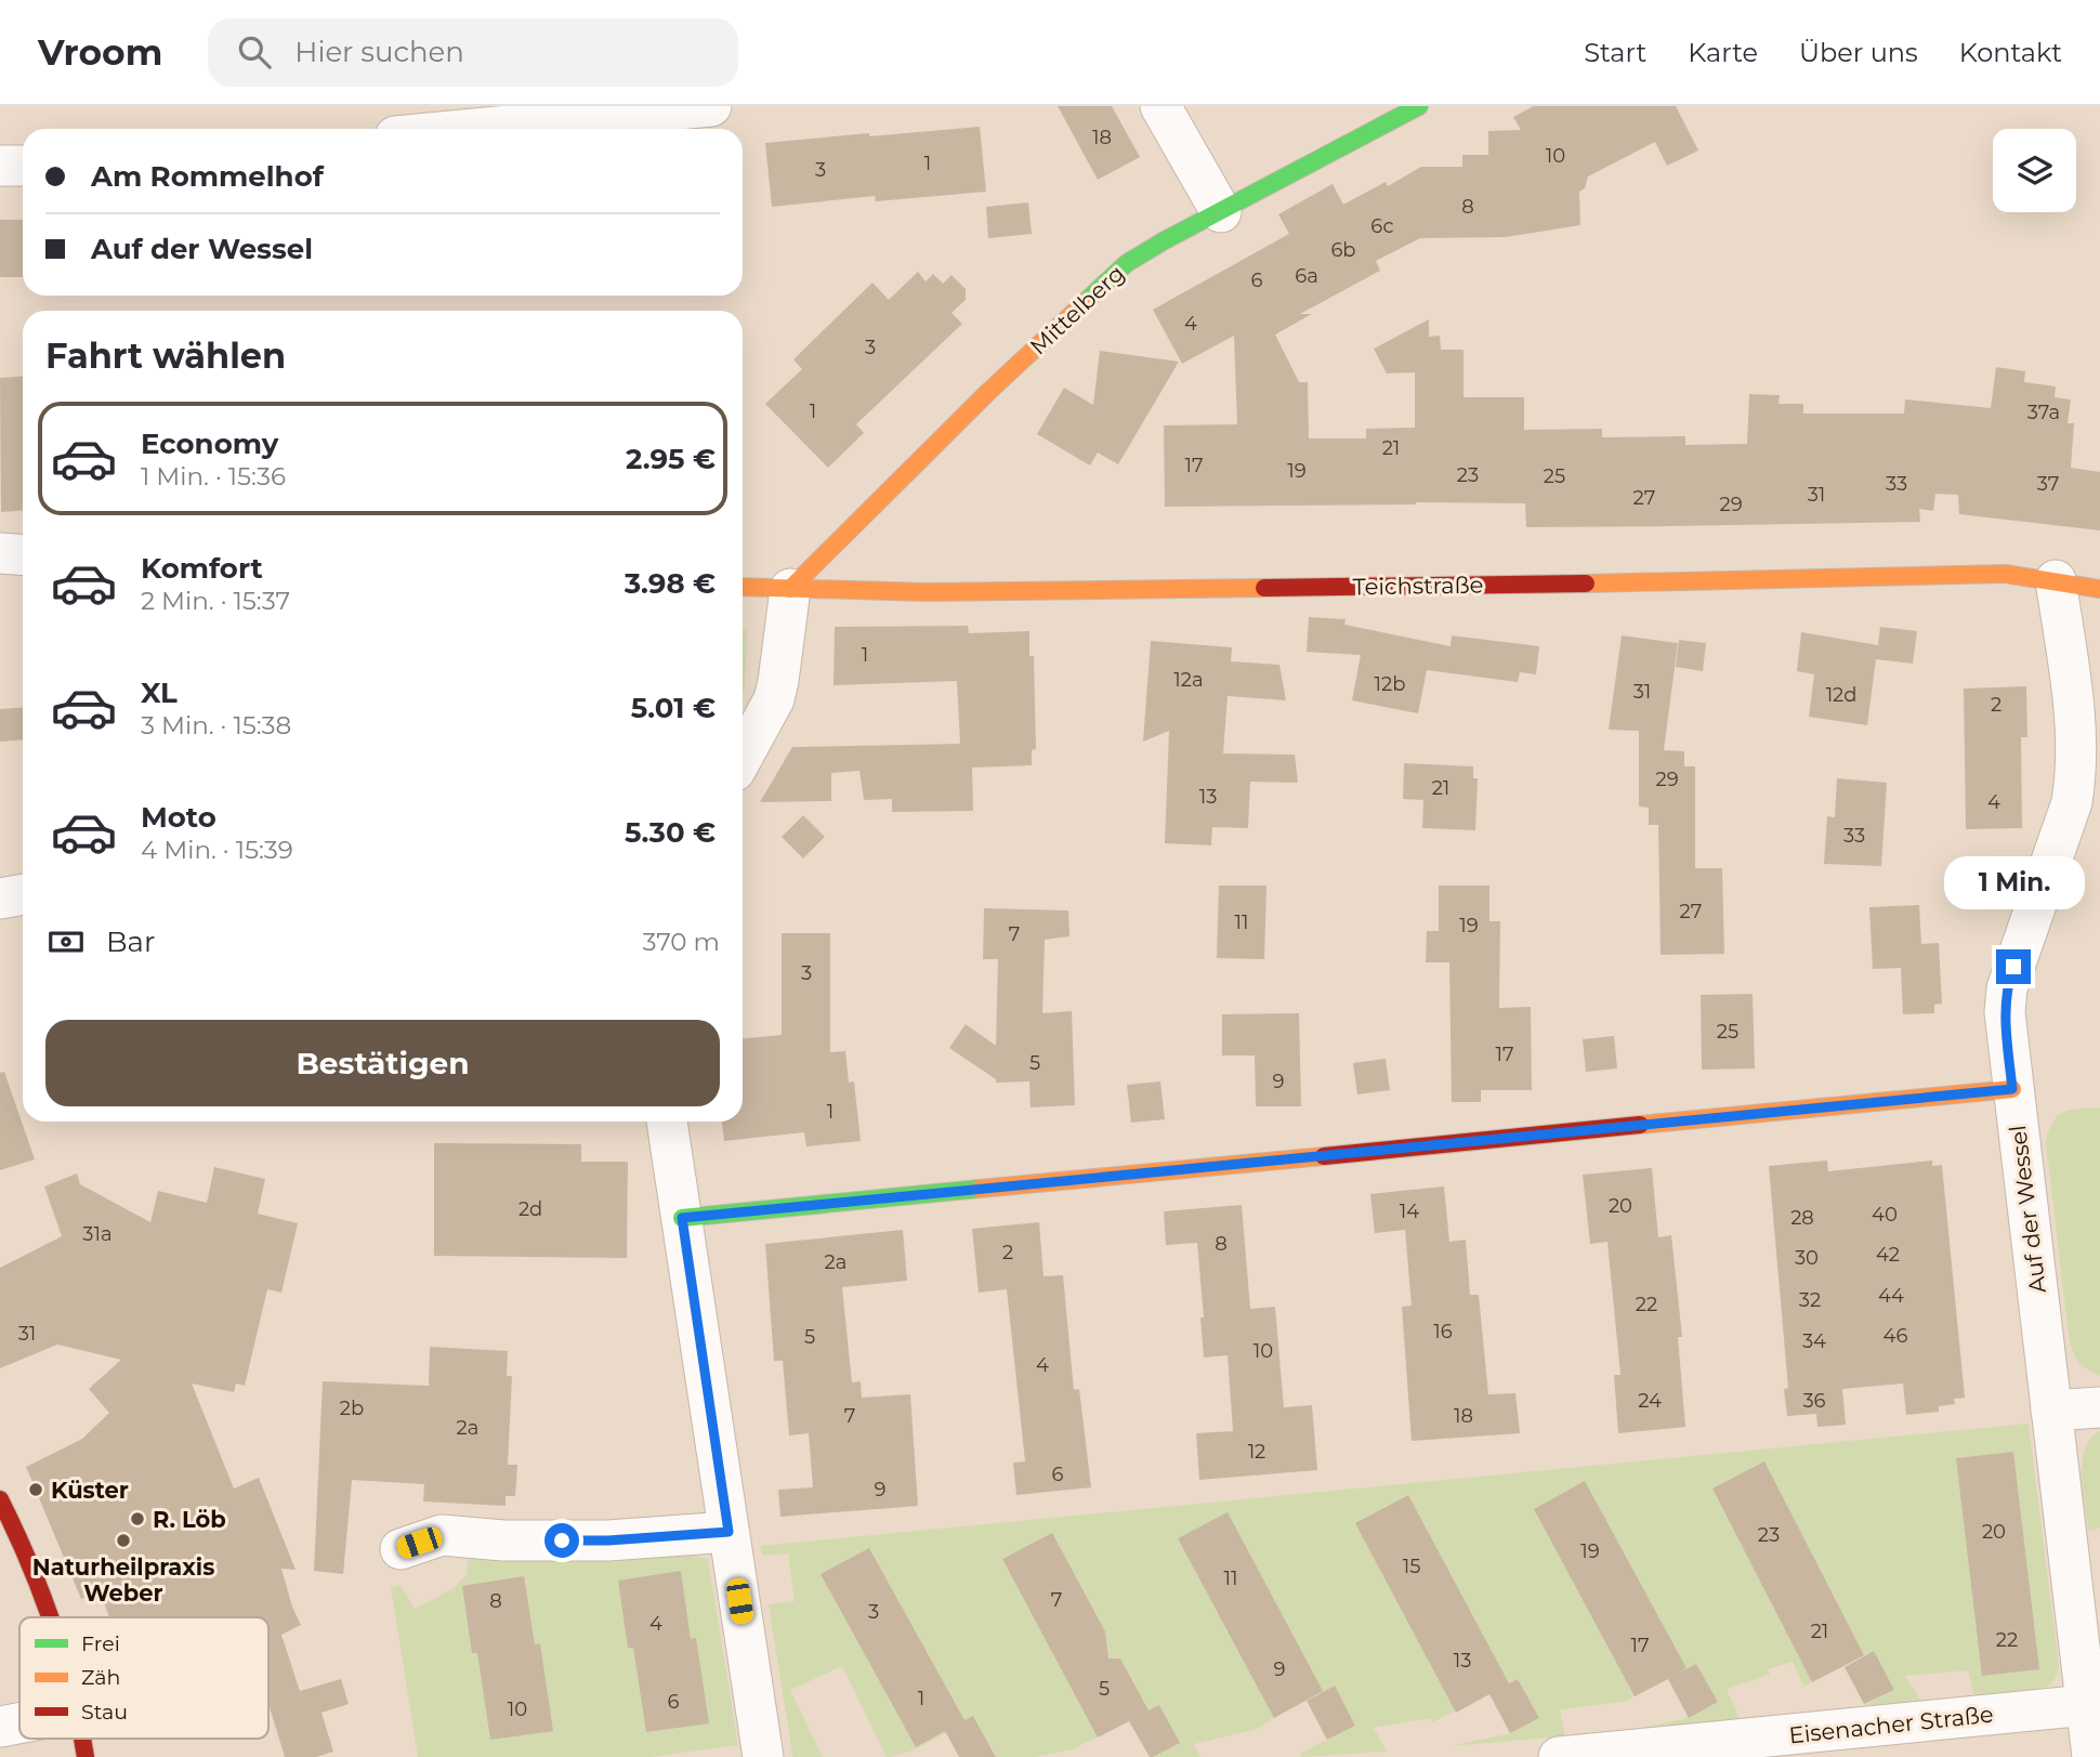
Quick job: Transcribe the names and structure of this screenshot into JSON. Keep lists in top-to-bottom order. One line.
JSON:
{"streets":{"street":["Mittelberg","Teichstraße","Auf der Wessel","Eisenacher Straße"]},"crossings":[["Mittelberg","Teichstraße"],["Teichstraße","Auf der Wessel"],["Auf der Wessel","Eisenacher Straße"]],"places":["Küster","R. Löb","Naturheilpraxis Weber"],"house_numbers":["18","10","1","3","8","6c","6b","6a","6","4","3","1","37a","21","17","19","23","25","33","37","31","27","29","1","12a","12b","31","12d","2","29","21","13","4","33","27","11","19","7","3","25","17","5","9","1","20","2d","14","40","28","31a","8","2","42","30","2a","44","32","22","16","31","46","5","34","10","4","24","36","2b","7","18","2a","12","6","9","20","23","19","15","11","7","8","3","4","21","22","17","13","9","5","1","6","10"],"legend":["Frei","Zäh","Stau"],"page":{"header":"Vroom","search":"Hier suchen","nav":["Start","Karte","Über uns","Kontakt"],"banner":["Am Rommelhof","Auf der Wessel"],"heading":"Fahrt wählen","list":[{"name":"Economy","note":"1 Min. · 15:36","value":"2.95 €"},{"name":"Komfort","note":"2 Min. · 15:37","value":"3.98 €"},{"name":"XL","note":"3 Min. · 15:38","value":"5.01 €"},{"name":"Moto","note":"4 Min. · 15:39","value":"5.30 €"}],"bubble":"1 Min.","pay":["Bar","370 m"],"buttons":"Bestätigen"}}
